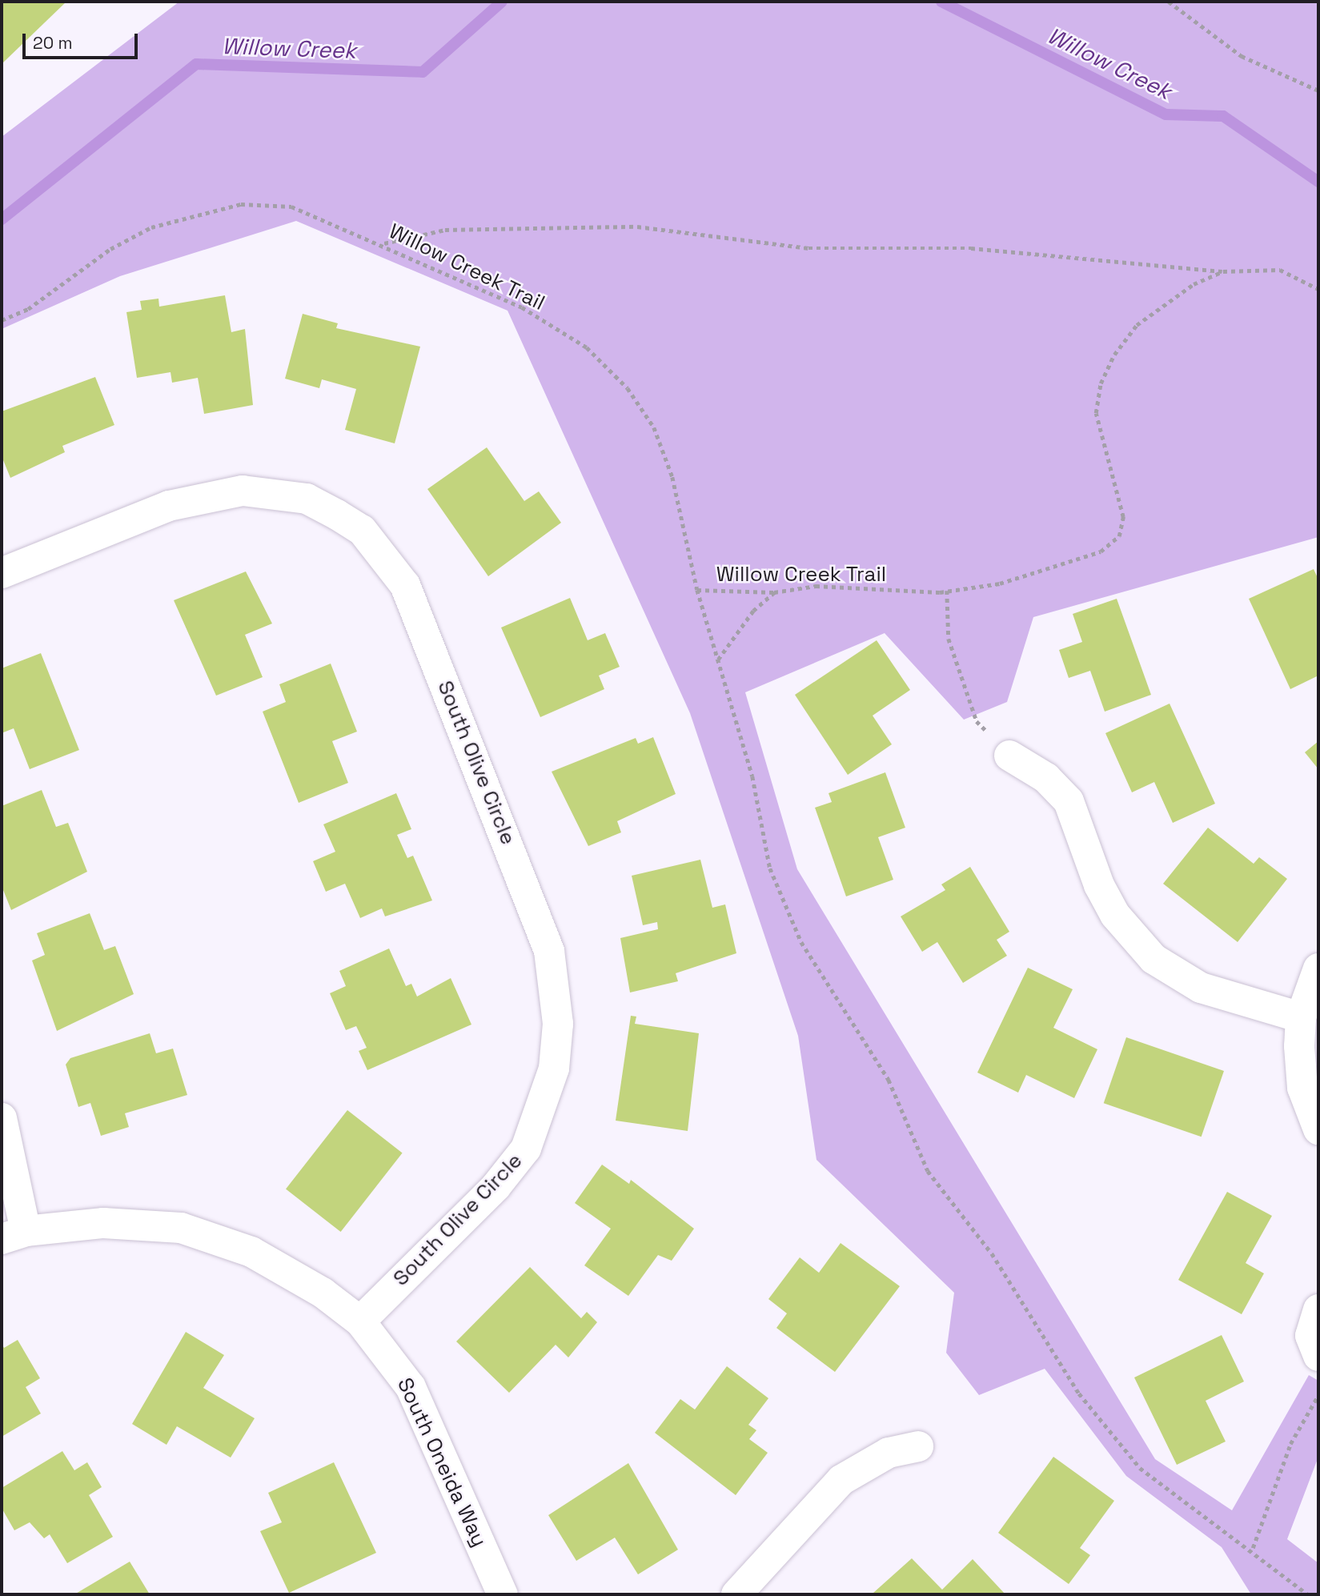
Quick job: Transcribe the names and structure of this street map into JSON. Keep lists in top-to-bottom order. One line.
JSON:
{"streets":{"street":["South Olive Circle","South Oneida Way"],"path":["Willow Creek Trail"]},"crossings":[["South Olive Circle","South Oneida Way"]],"water":["Willow Creek"],"scale_bar":"20 m"}
